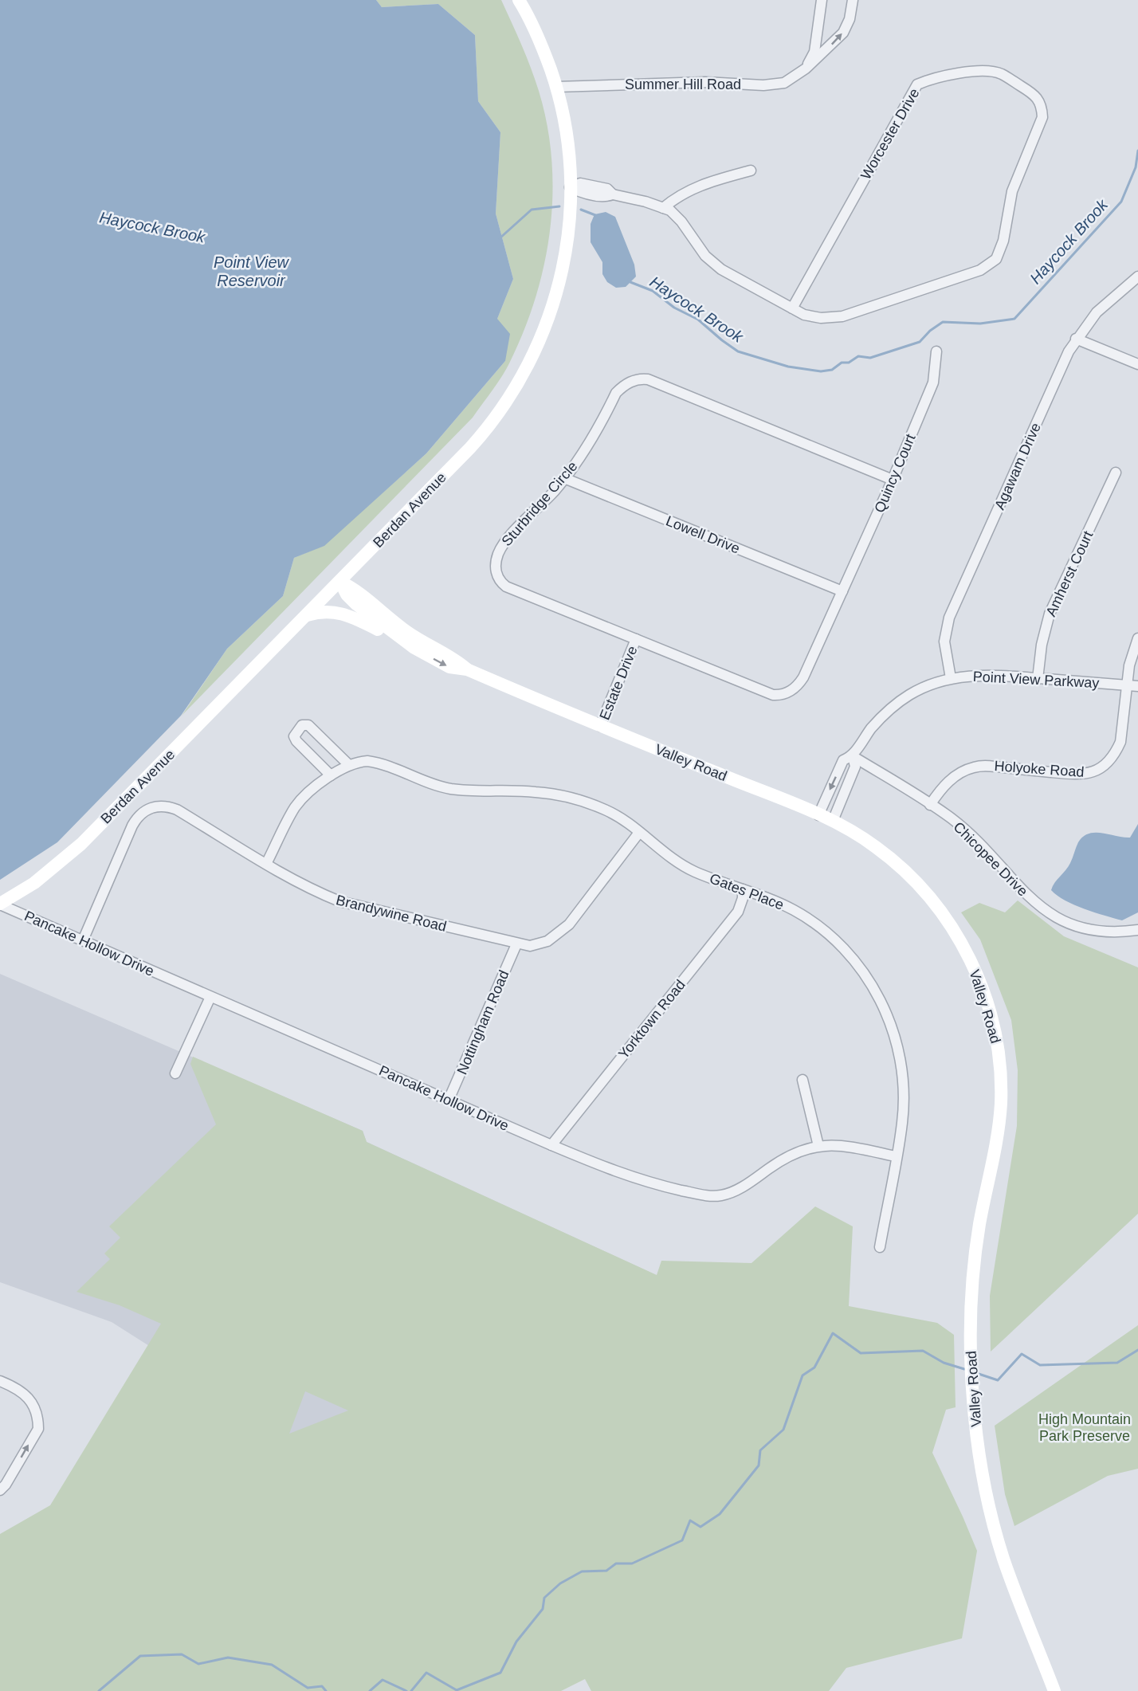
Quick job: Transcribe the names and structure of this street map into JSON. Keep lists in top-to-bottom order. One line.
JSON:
{"streets":{"main road":["Berdan Avenue","Valley Road"],"street":["Summer Hill Road","Worcester Drive","Agawam Drive","Quincy Court","Sturbridge Circle","Lowell Drive","Amherst Court","Point View Parkway","Estate Drive","Holyoke Road","Chicopee Drive","Gates Place","Brandywine Road","Pancake Hollow Drive","Yorktown Road","Nottingham Road"]},"crossings":[["Summer Hill Road","Berdan Avenue"],["Worcester Drive","Berdan Avenue"],["Agawam Drive","Point View Parkway"],["Quincy Court","Sturbridge Circle"],["Quincy Court","Lowell Drive"],["Sturbridge Circle","Lowell Drive"],["Sturbridge Circle","Estate Drive"],["Berdan Avenue","Valley Road"],["Berdan Avenue","Pancake Hollow Drive"],["Amherst Court","Point View Parkway"],["Point View Parkway","Valley Road"],["Point View Parkway","Holyoke Road"],["Point View Parkway","Chicopee Drive"],["Estate Drive","Valley Road"],["Holyoke Road","Chicopee Drive"],["Gates Place","Brandywine Road"],["Gates Place","Pancake Hollow Drive"],["Gates Place","Yorktown Road"],["Brandywine Road","Pancake Hollow Drive"],["Brandywine Road","Nottingham Road"],["Pancake Hollow Drive","Yorktown Road"],["Pancake Hollow Drive","Nottingham Road"]],"water":["Haycock Brook","Point View Reservoir"],"parks":["High Mountain Park Preserve"]}
